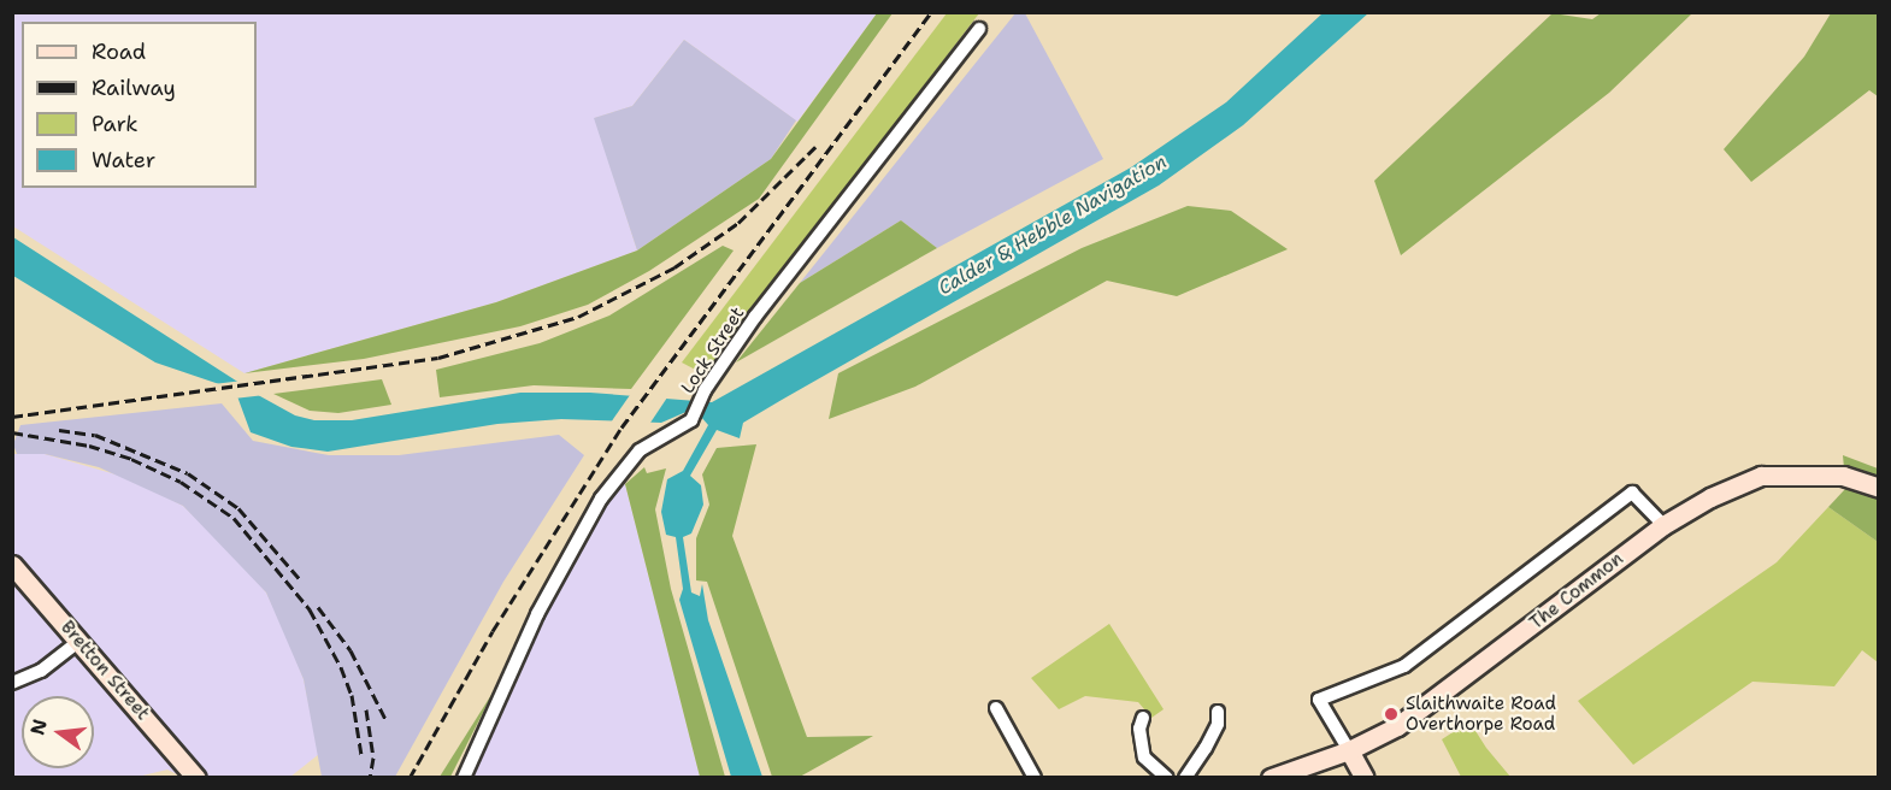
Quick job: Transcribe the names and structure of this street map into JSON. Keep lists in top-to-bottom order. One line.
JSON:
{"streets":{"main road":["The Common","Bretton Street"],"street":["Lock Street"]},"water":["Calder & Hebble Navigation"],"places":["Slaithwaite Road Overthorpe Road"],"legend":["Road","Railway","Park","Water"],"north":"left"}
